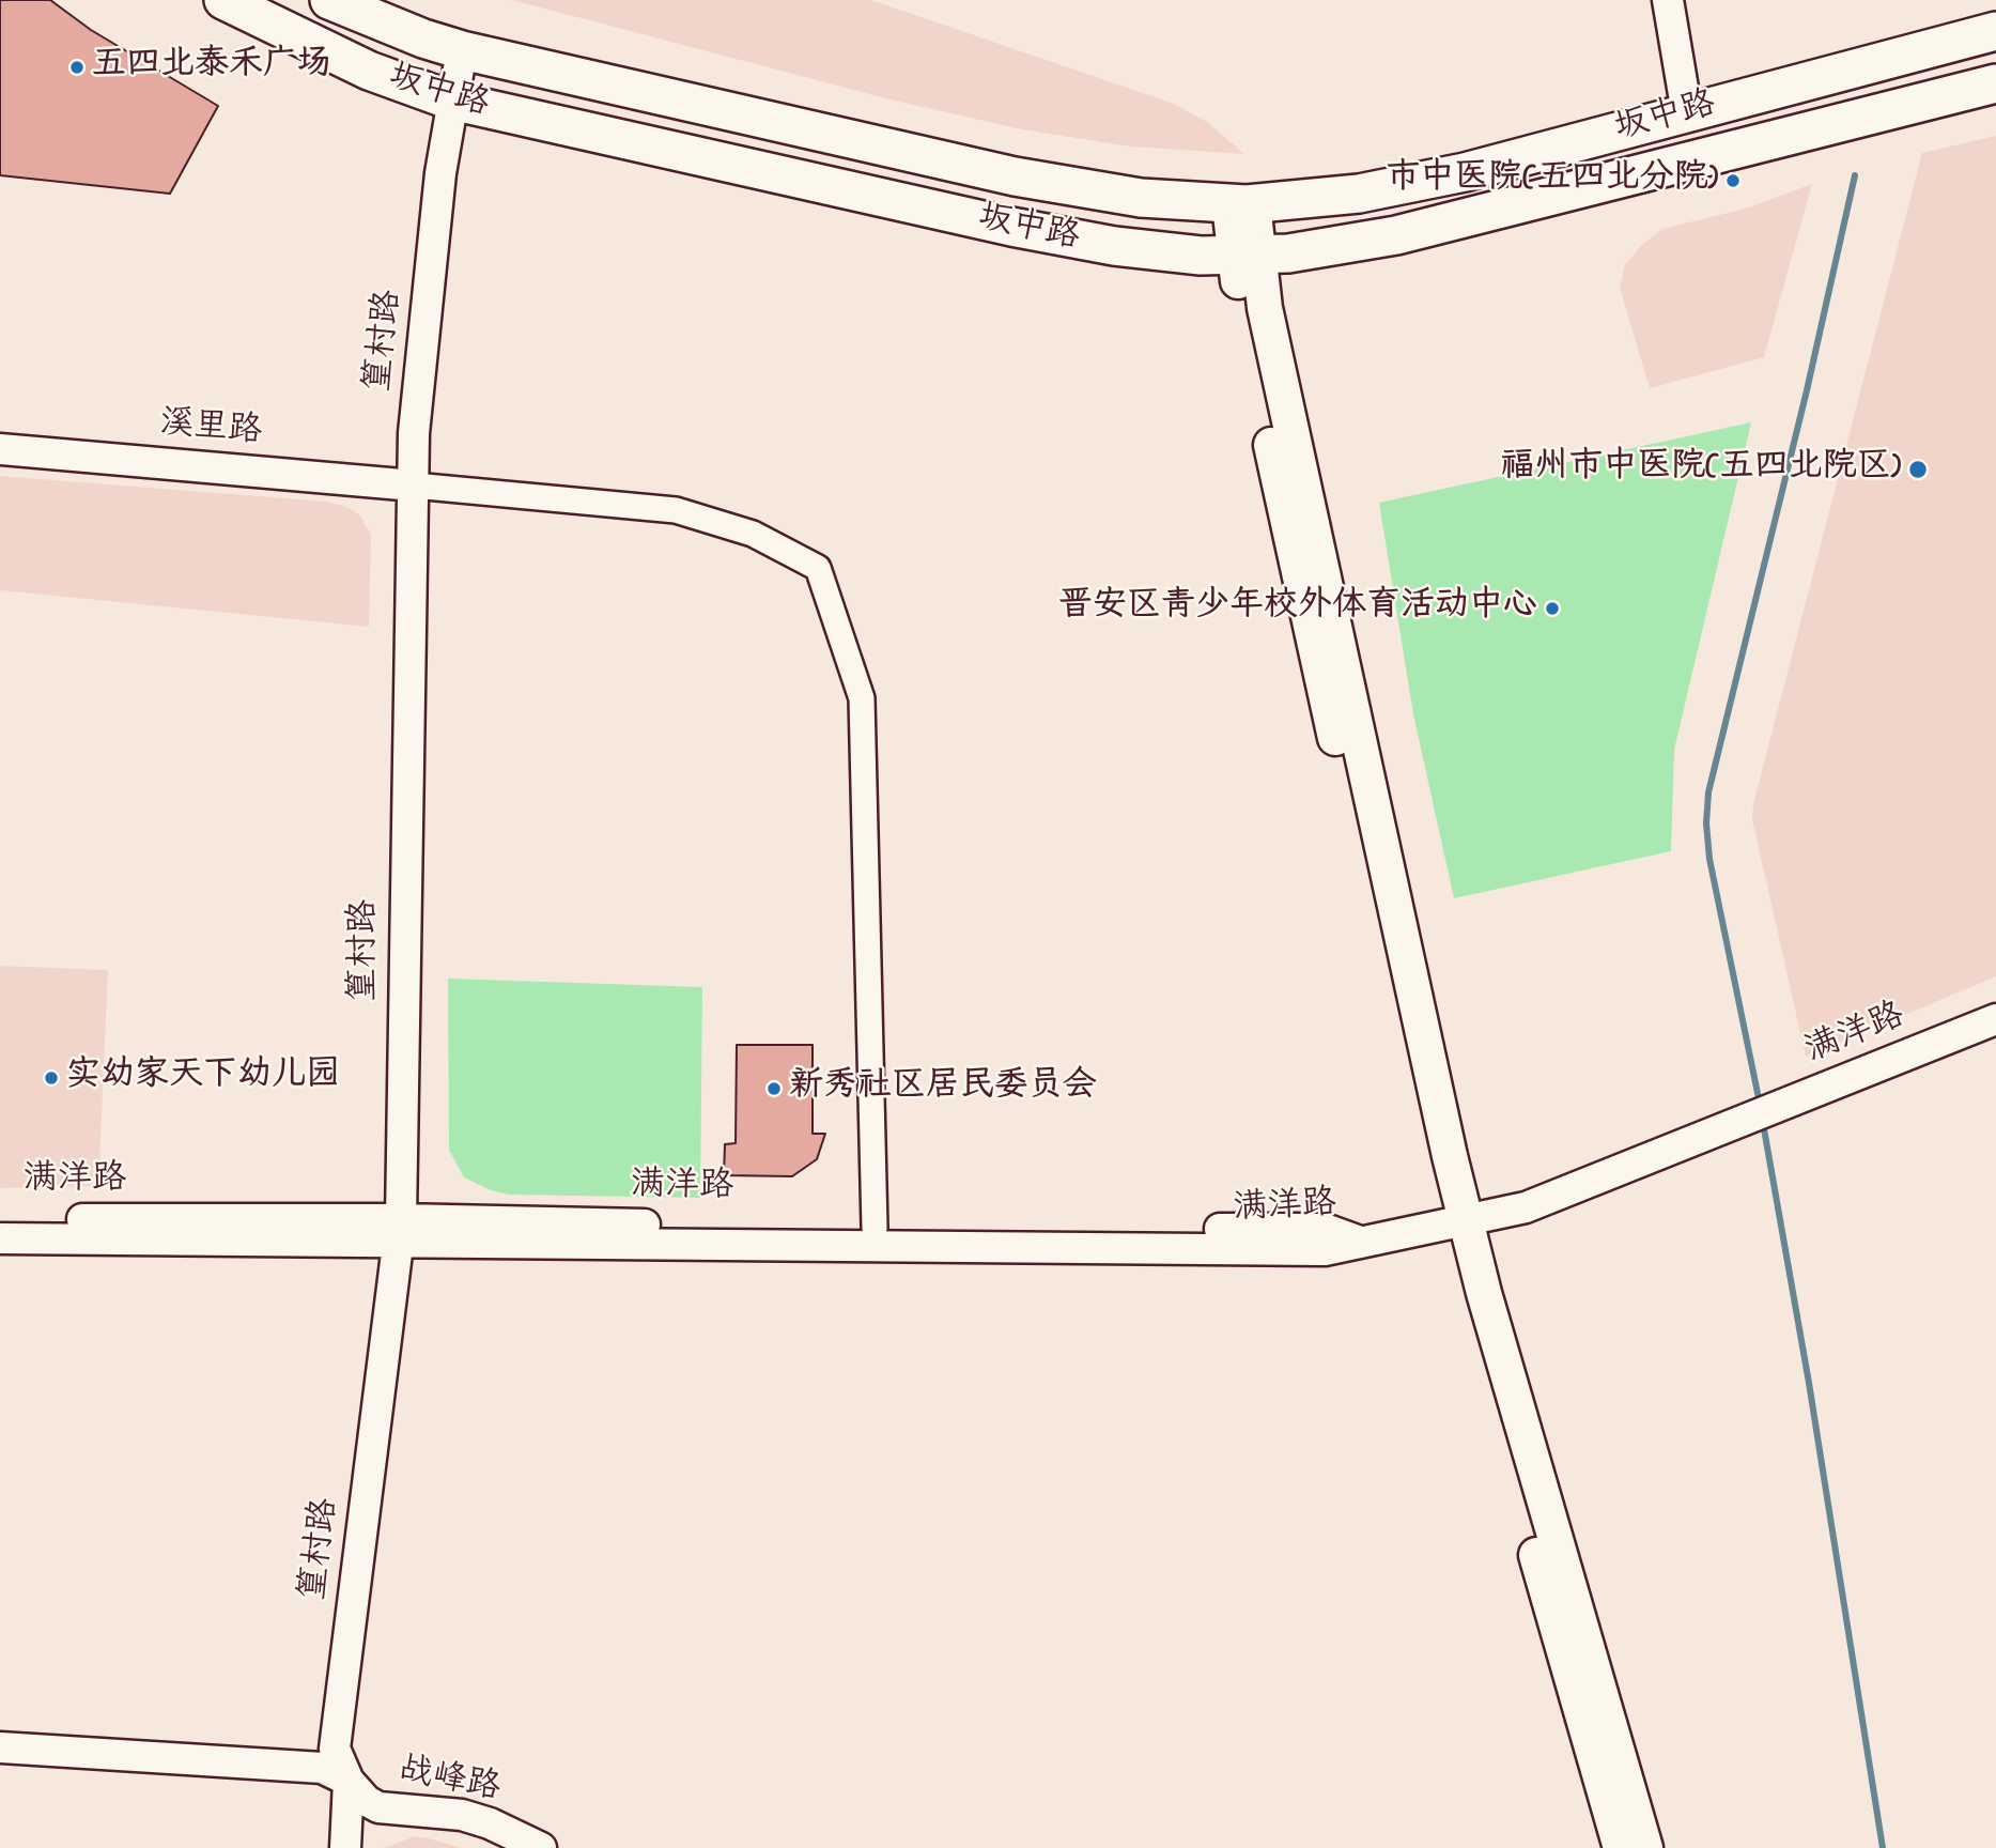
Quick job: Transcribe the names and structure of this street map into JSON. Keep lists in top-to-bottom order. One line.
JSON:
{"streets":{"main road":["坂中路"],"street":["篁村路","溪里路","满洋路","战峰路"]},"crossings":[["坂中路","篁村路"],["篁村路","溪里路"],["篁村路","满洋路"],["篁村路","战峰路"]],"places":["五四北泰禾广场","市中医院(五四北分院)","福州市中医院(五四北院区)","晋安区青少年校外体育活动中心","实幼家天下幼儿园","新秀社区居民委员会"]}
